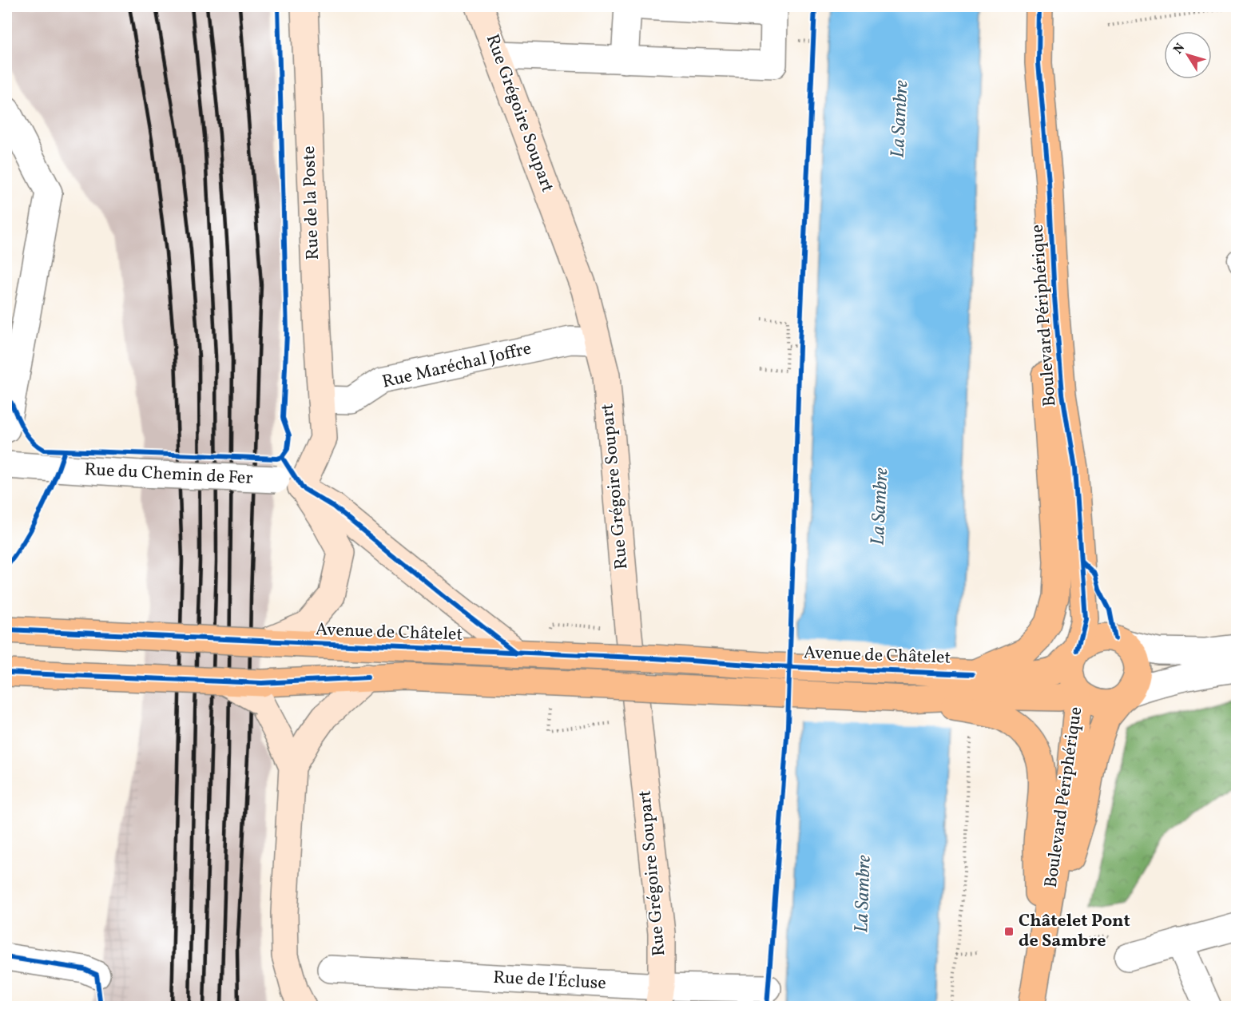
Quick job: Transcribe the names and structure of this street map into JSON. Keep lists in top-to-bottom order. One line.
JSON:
{"streets":{"main road":["Boulevard Périphérique","Avenue de Châtelet"],"street":["Rue Grégoire Soupart","Rue de la Poste","Rue Maréchal Joffre","Rue du Chemin de Fer","Rue de l'Écluse"]},"crossings":[["Rue Grégoire Soupart","Rue Maréchal Joffre"],["Rue Grégoire Soupart","Rue de l'Écluse"],["Rue de la Poste","Rue Maréchal Joffre"],["Rue de la Poste","Rue du Chemin de Fer"],["Boulevard Périphérique","Avenue de Châtelet"]],"water":["La Sambre"],"places":{"transit":["Châtelet Pont de Sambre"]},"north":"top left"}
